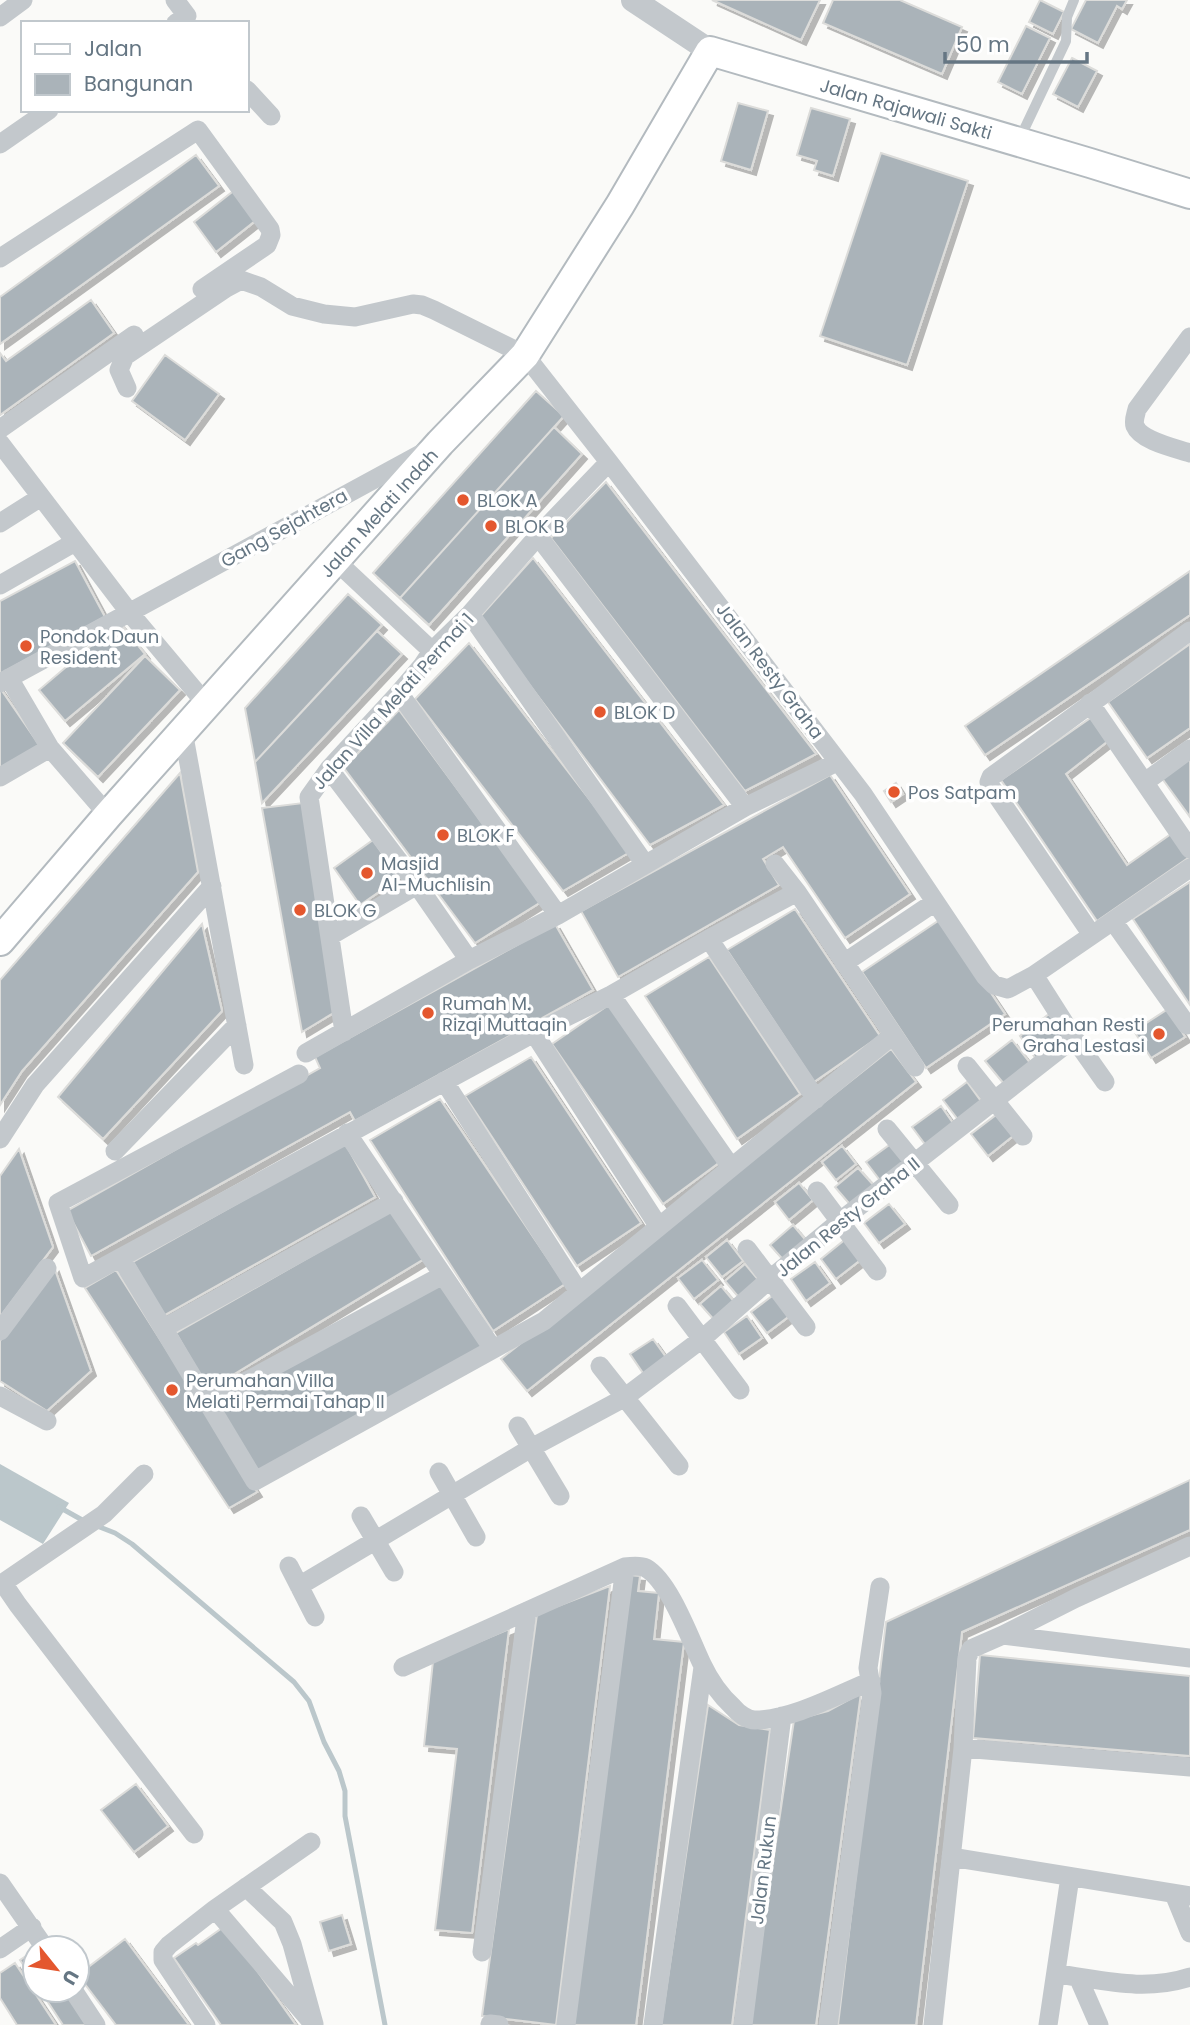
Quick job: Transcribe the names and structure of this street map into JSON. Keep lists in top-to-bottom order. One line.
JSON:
{"streets":{"main road":["Jalan Rajawali Sakti","Jalan Melati Indah"],"street":["Gang Sejahtera","Jalan Resty Graha","Jalan Villa Melati Permai 1","Jalan Resty Graha II","Jalan Rukun"]},"crossings":[["Jalan Rajawali Sakti","Jalan Melati Indah"],["Jalan Melati Indah","Gang Sejahtera"],["Jalan Melati Indah","Jalan Resty Graha"],["Jalan Resty Graha","Jalan Villa Melati Permai 1"]],"places":["BLOK A","BLOK B","Pondok Daun Resident","BLOK D","Pos Satpam","BLOK F","Masjid Al-Muchlisin","BLOK G","Rumah M. Rizqi Muttaqin","Perumahan Resti Graha Lestasi","Perumahan Villa Melati Permai Tahap II"],"legend":["Jalan","Bangunan"],"scale_bar":"50 m","north":"bottom right"}
